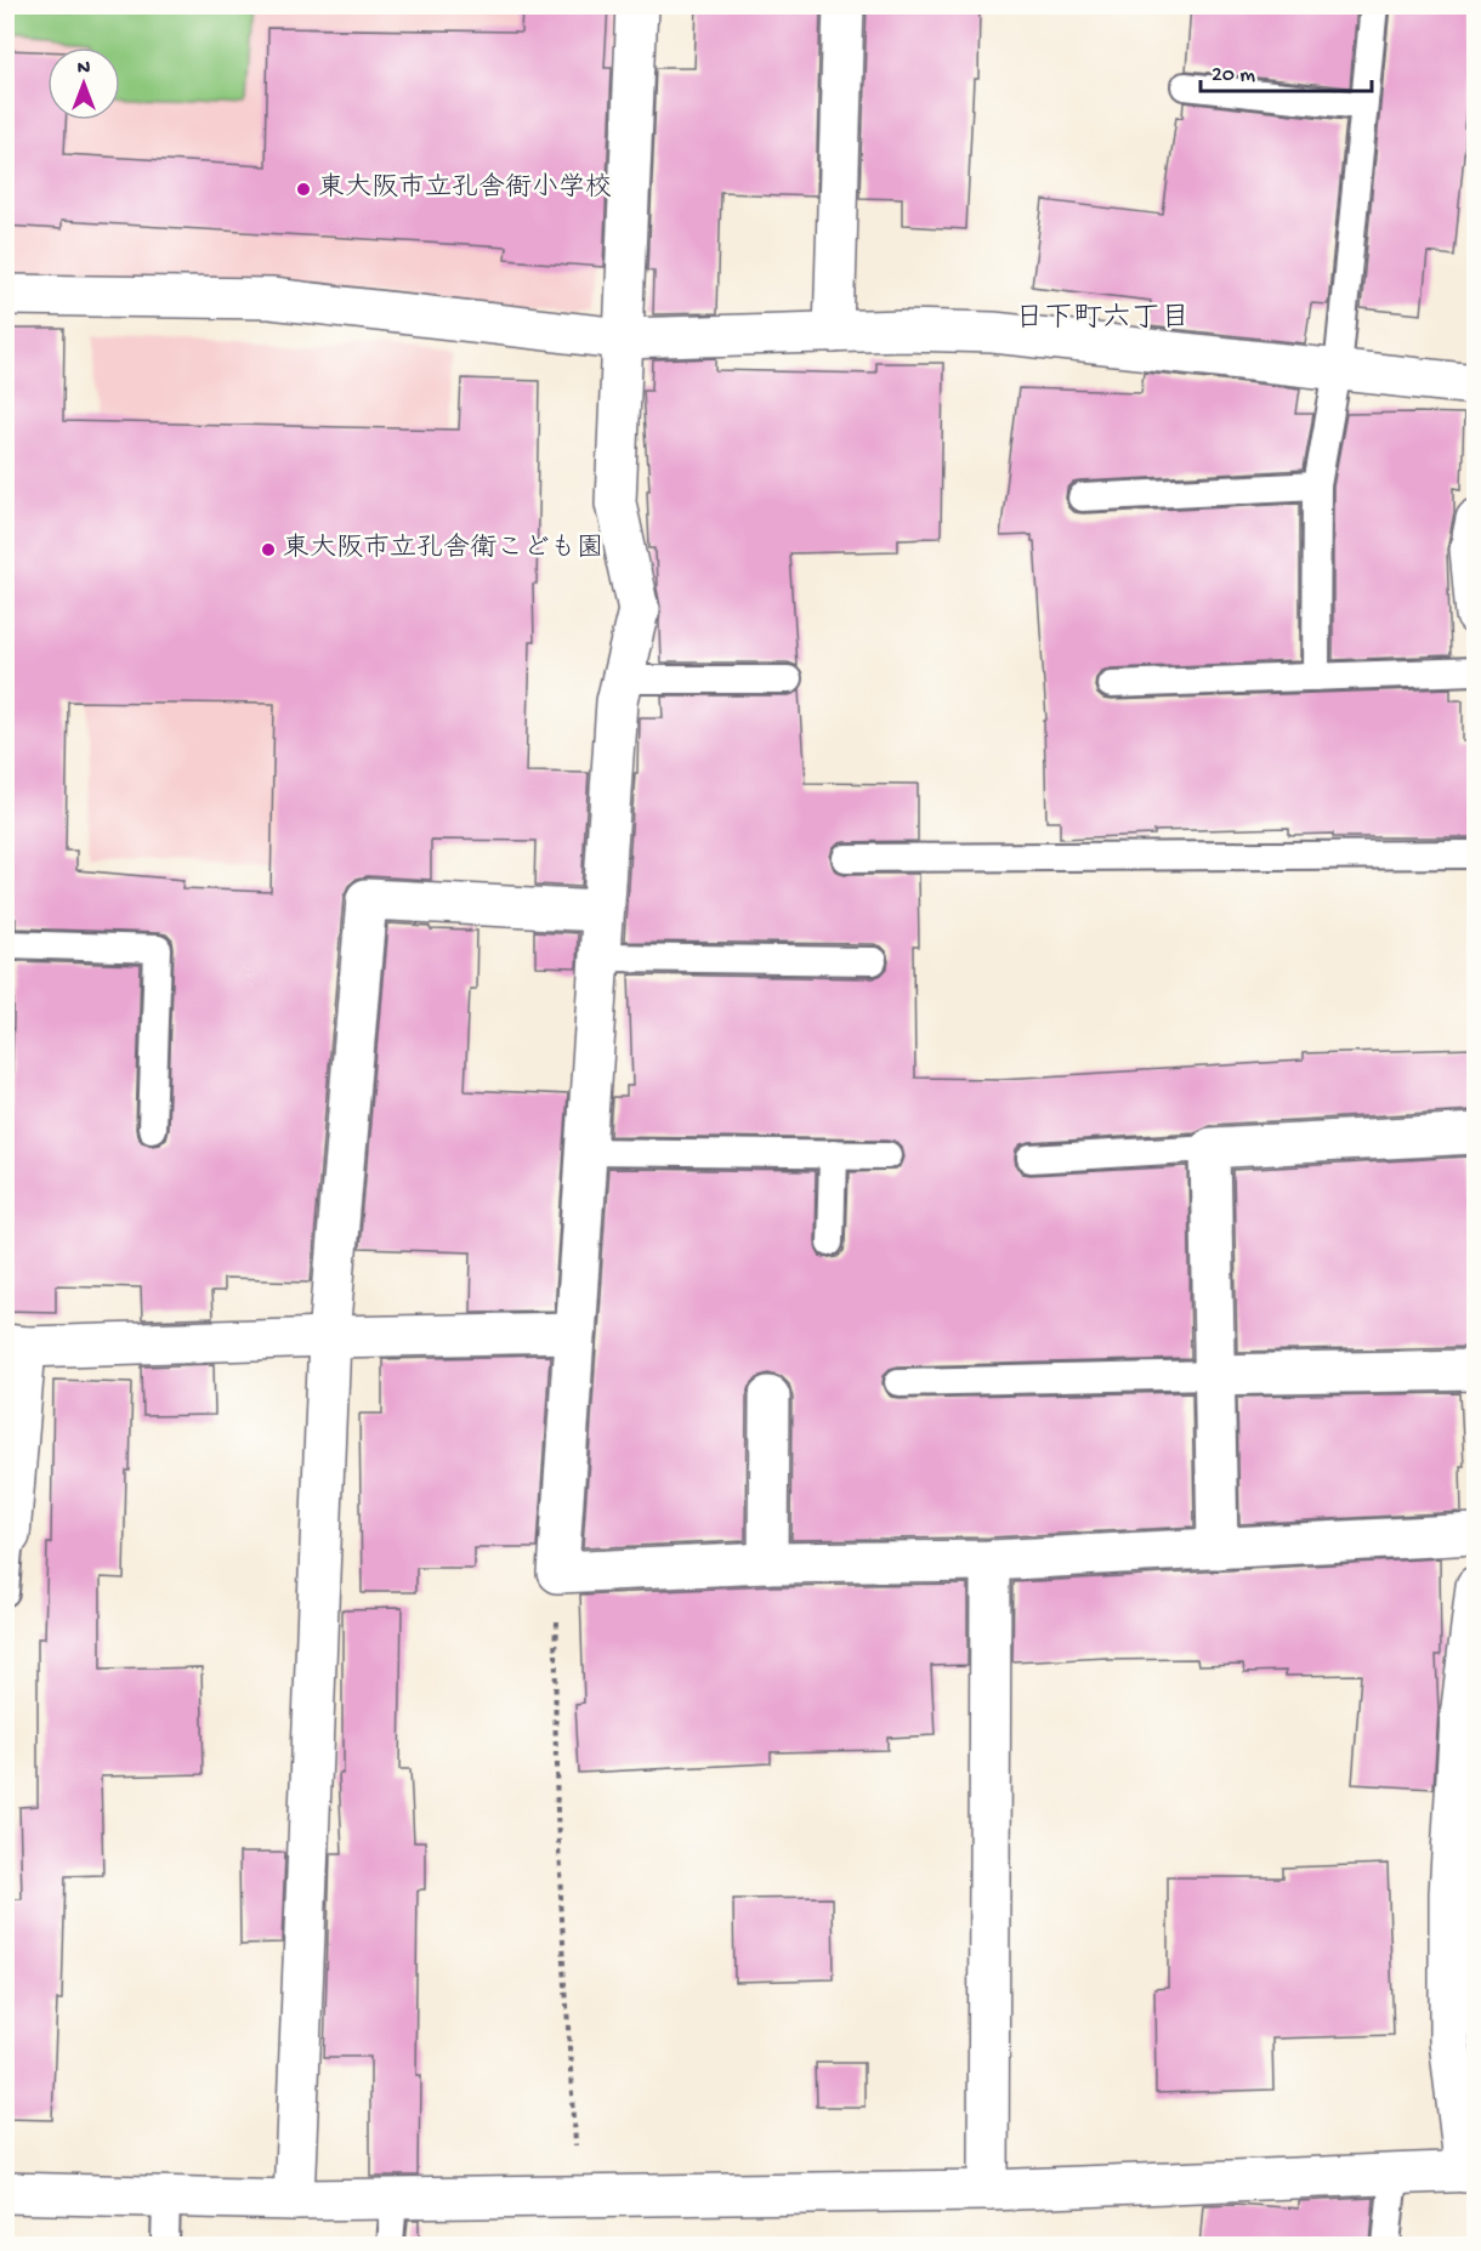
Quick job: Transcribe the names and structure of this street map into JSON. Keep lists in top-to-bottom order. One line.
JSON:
{"districts":["日下町六丁目"],"places":["東大阪市立孔舎衙小学校","東大阪市立孔舎衛こども園"],"scale_bar":"20 m","north":"top"}
